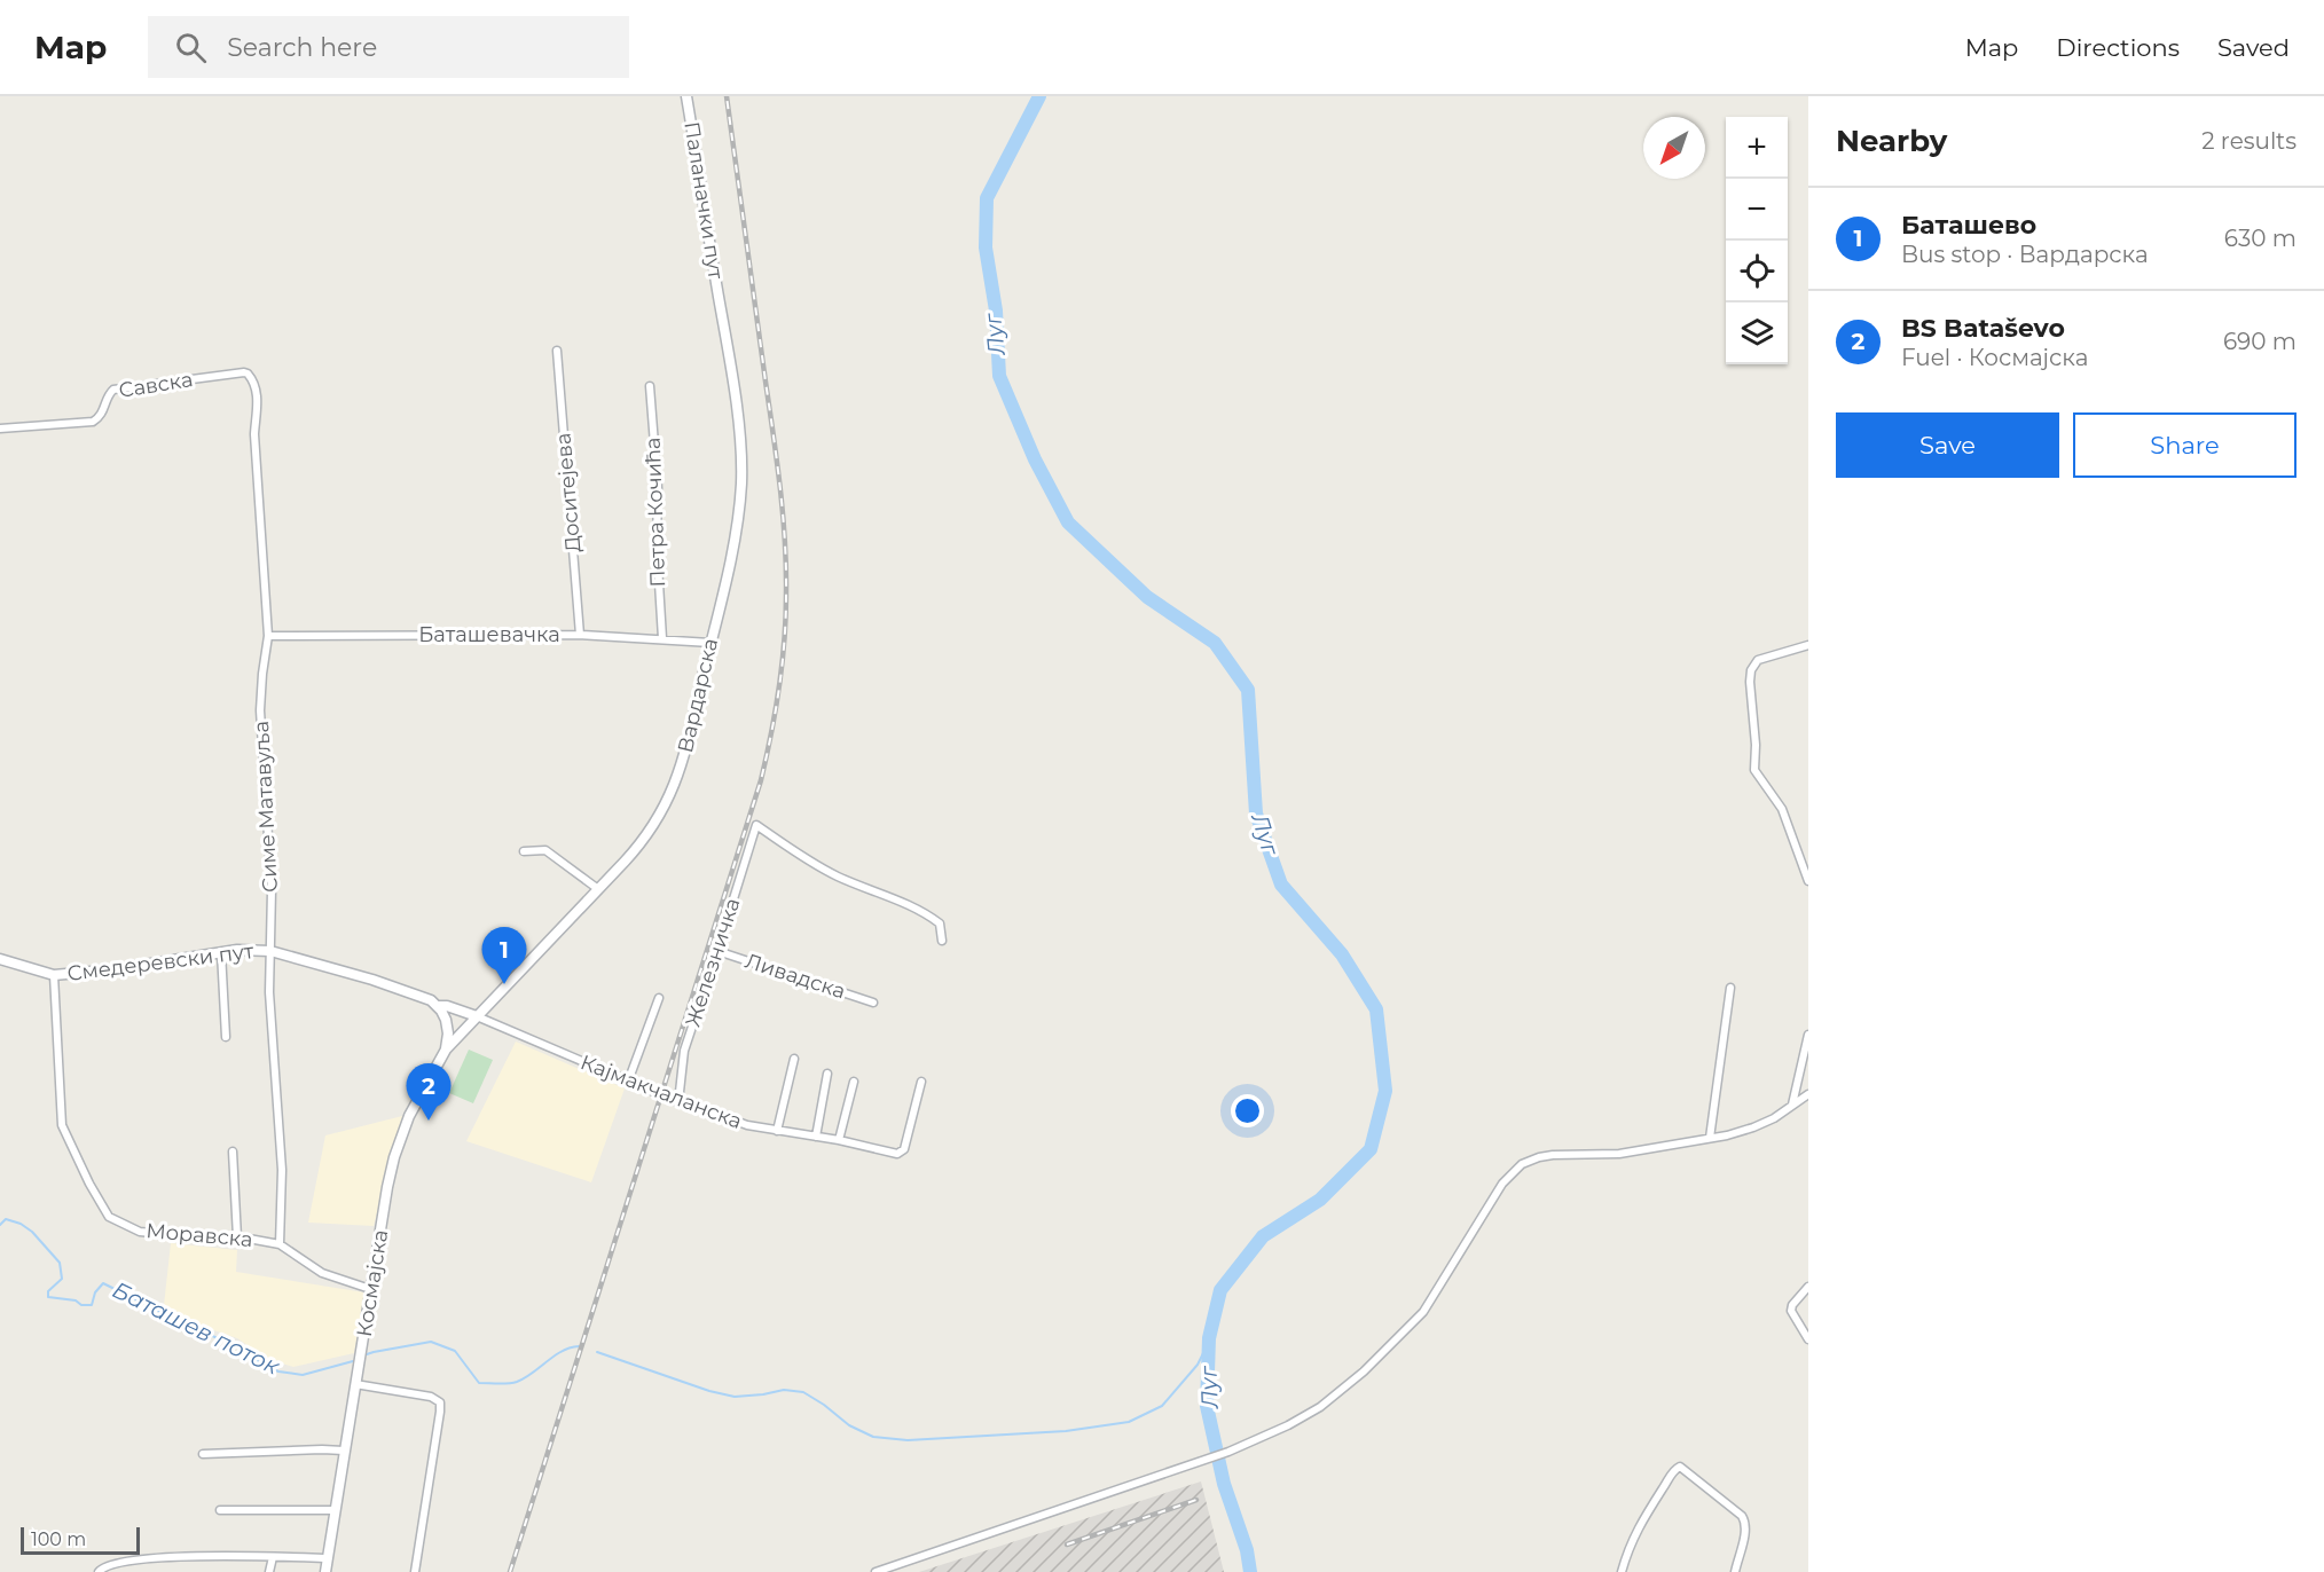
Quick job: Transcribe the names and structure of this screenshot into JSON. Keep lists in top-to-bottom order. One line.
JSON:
{"streets":{"main road":["Паланачки пут","Вардарска","Смедеревски пут","Космајска"],"street":["Савска","Доситејева","Петра Кочића","Баташевачка","Симе Матавуља","Железничка","Ливадска","Кајмакчаланска","Моравска"]},"crossings":[["Паланачки пут","Вардарска"],["Савска","Симе Матавуља"],["Доситејева","Баташевачка"],["Петра Кочића","Баташевачка"],["Баташевачка","Вардарска"],["Баташевачка","Симе Матавуља"],["Вардарска","Смедеревски пут"],["Вардарска","Кајмакчаланска"],["Вардарска","Космајска"],["Симе Матавуља","Смедеревски пут"],["Симе Матавуља","Моравска"],["Смедеревски пут","Кајмакчаланска"],["Смедеревски пут","Моравска"],["Смедеревски пут","Космајска"],["Железничка","Ливадска"],["Железничка","Кајмакчаланска"],["Кајмакчаланска","Космајска"],["Моравска","Космајска"]],"water":["Луг","Баташев поток"],"scale_bar":"100 m","north":"bottom left","page":{"header":"Map","search":"Search here","nav":["Map","Directions","Saved"],"heading":["Nearby","2 results"],"map_buttons":["+","−"],"list":[{"mark":"1","name":"Баташево","note":"Bus stop · Вардарска","value":"630 m"},{"mark":"2","name":"BS Bataševo","note":"Fuel · Космајска","value":"690 m"}],"buttons":["Save","Share"],"pins":["1","2"],"scale":"100 m"}}
